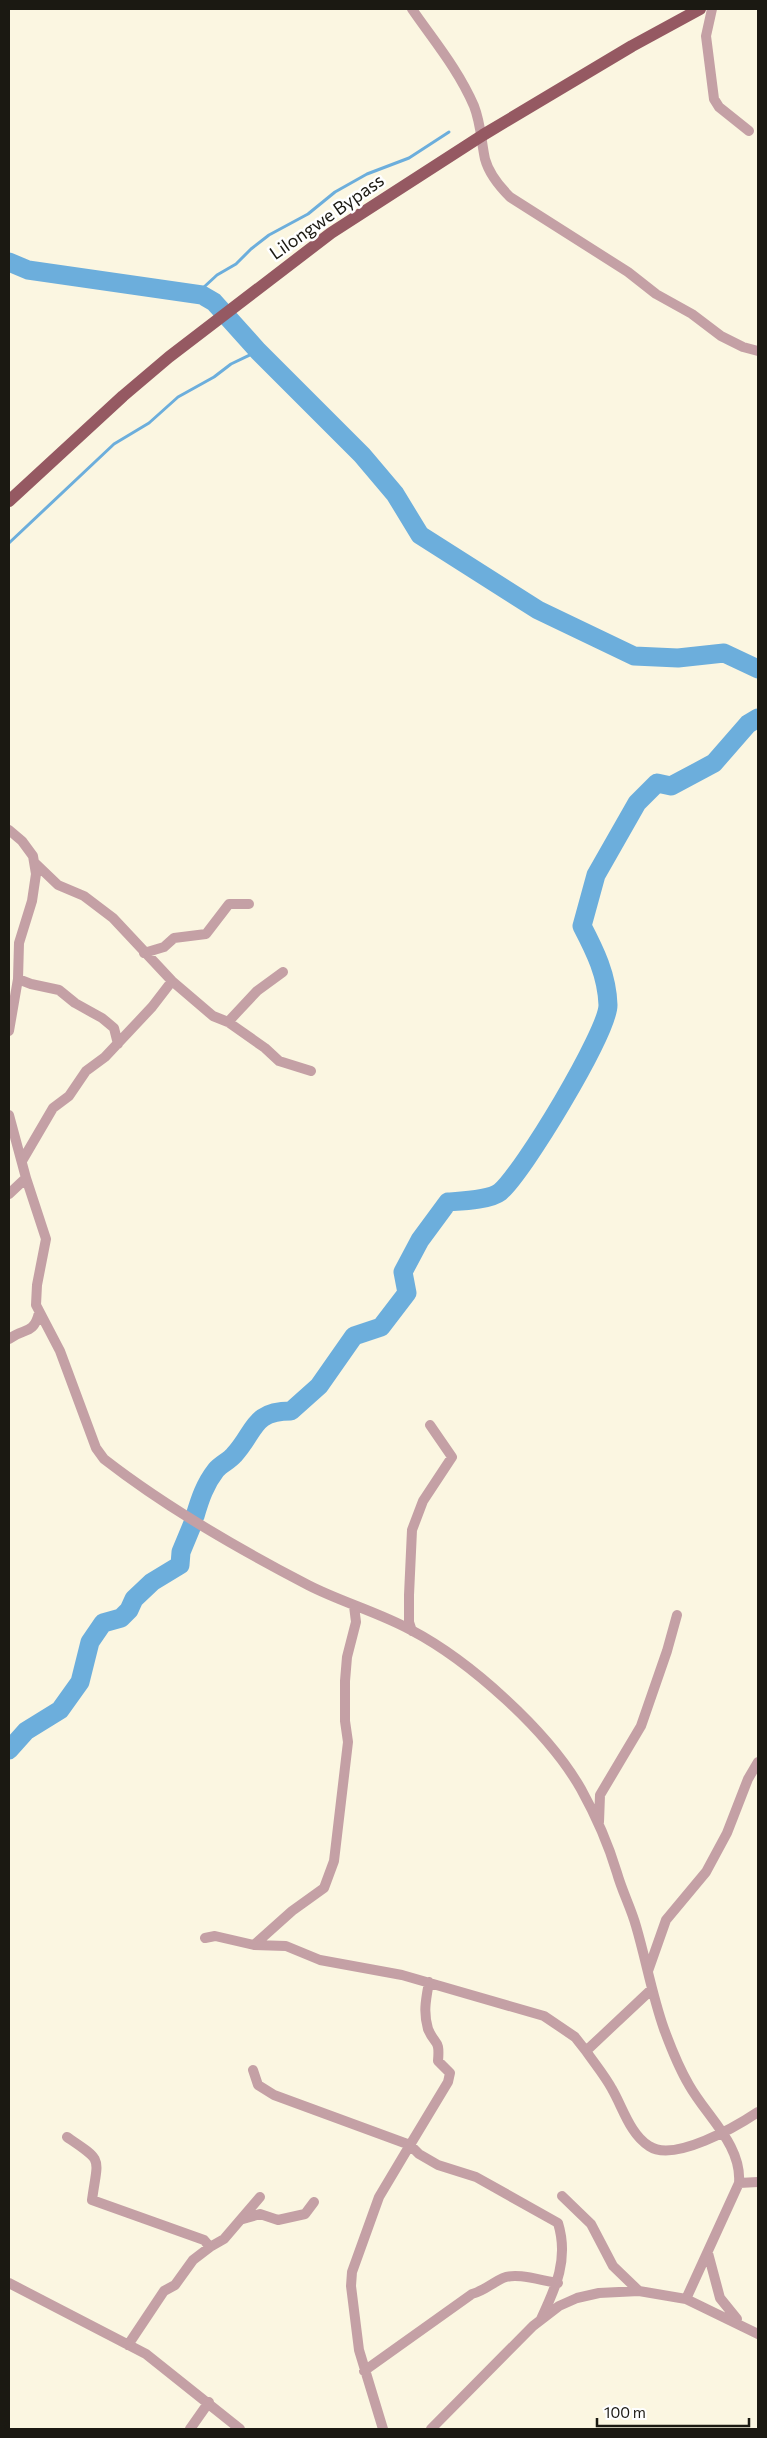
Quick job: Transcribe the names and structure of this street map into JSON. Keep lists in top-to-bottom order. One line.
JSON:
{"streets":{"main road":["Lilongwe Bypass"]},"scale_bar":"100 m"}
